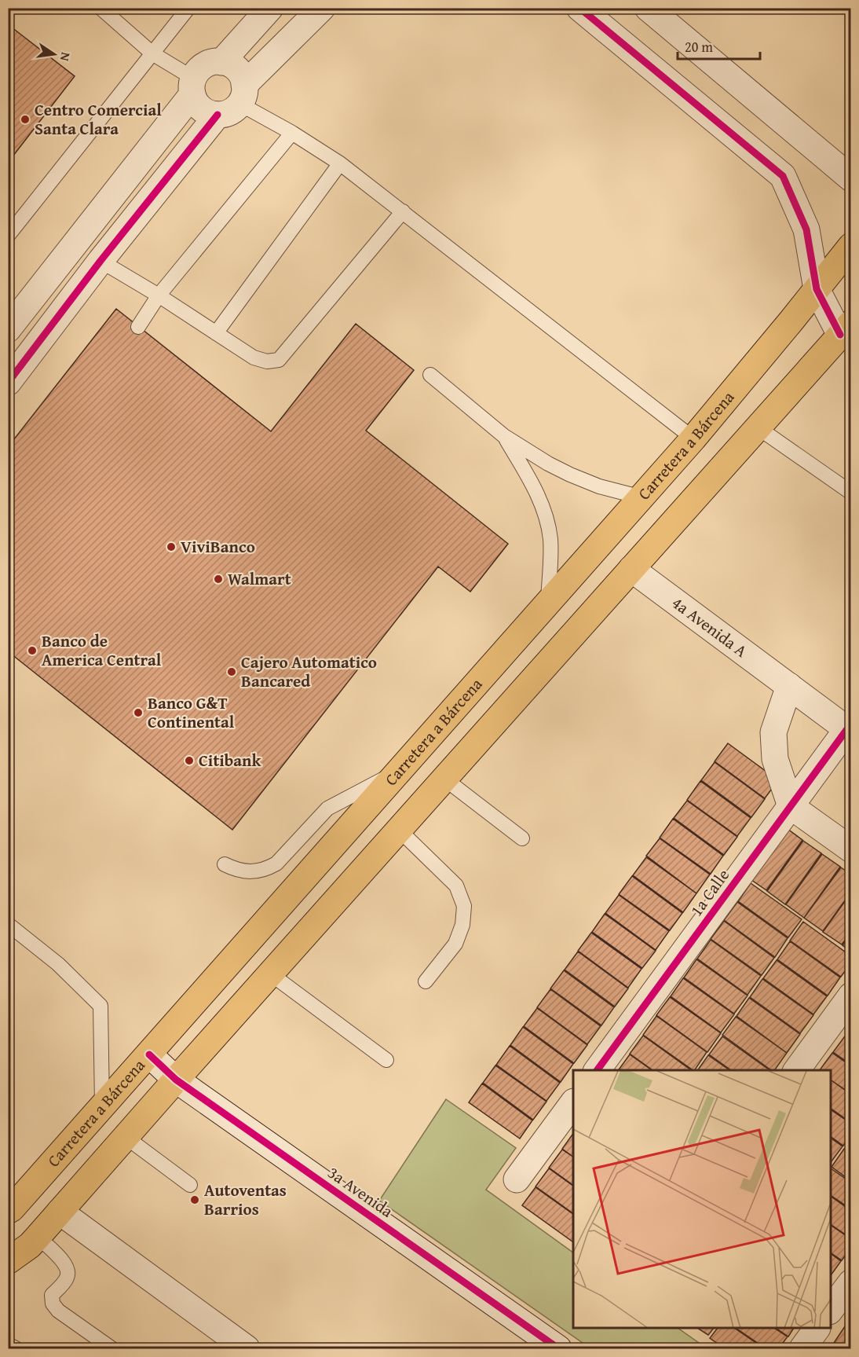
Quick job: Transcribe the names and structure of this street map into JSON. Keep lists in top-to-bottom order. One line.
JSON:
{"streets":{"main road":["Carretera a Bárcena"],"street":["4a Avenida A","1a Calle","3a Avenida"]},"crossings":[["Carretera a Bárcena","3a Avenida"],["4a Avenida A","1a Calle"]],"places":["Centro Comercial Santa Clara","ViviBanco","Walmart","Banco de America Central","Cajero Automatico Bancared","Banco G&T Continental","Citibank","Autoventas Barrios"],"scale_bar":"20 m","north":"right"}
